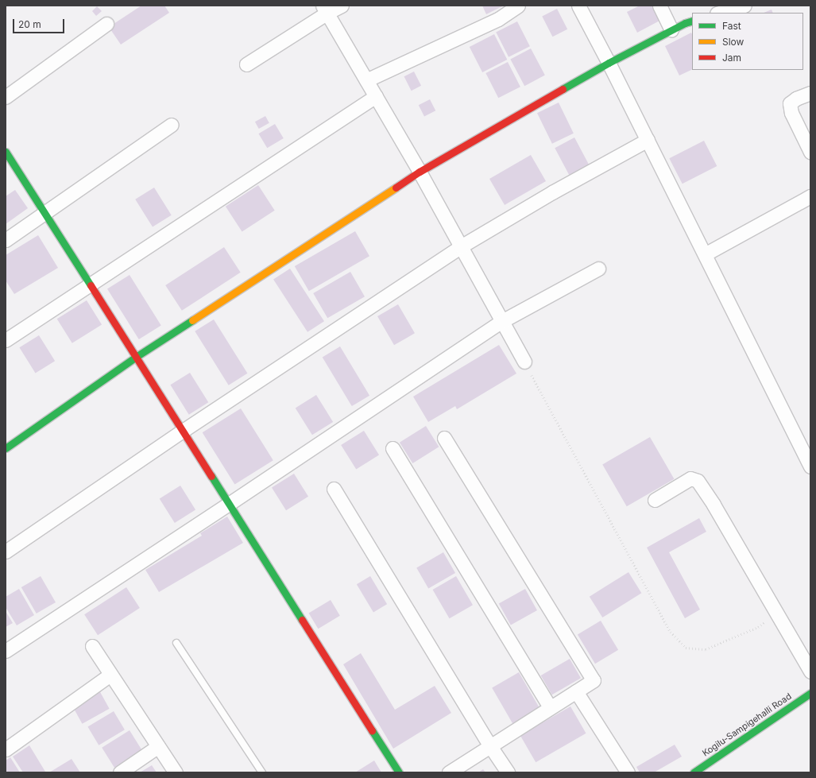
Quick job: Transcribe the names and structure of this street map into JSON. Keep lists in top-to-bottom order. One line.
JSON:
{"streets":{"street":["Kogilu-Sampigehalli Road"]},"legend":["Fast","Slow","Jam"],"scale_bar":"20 m"}
